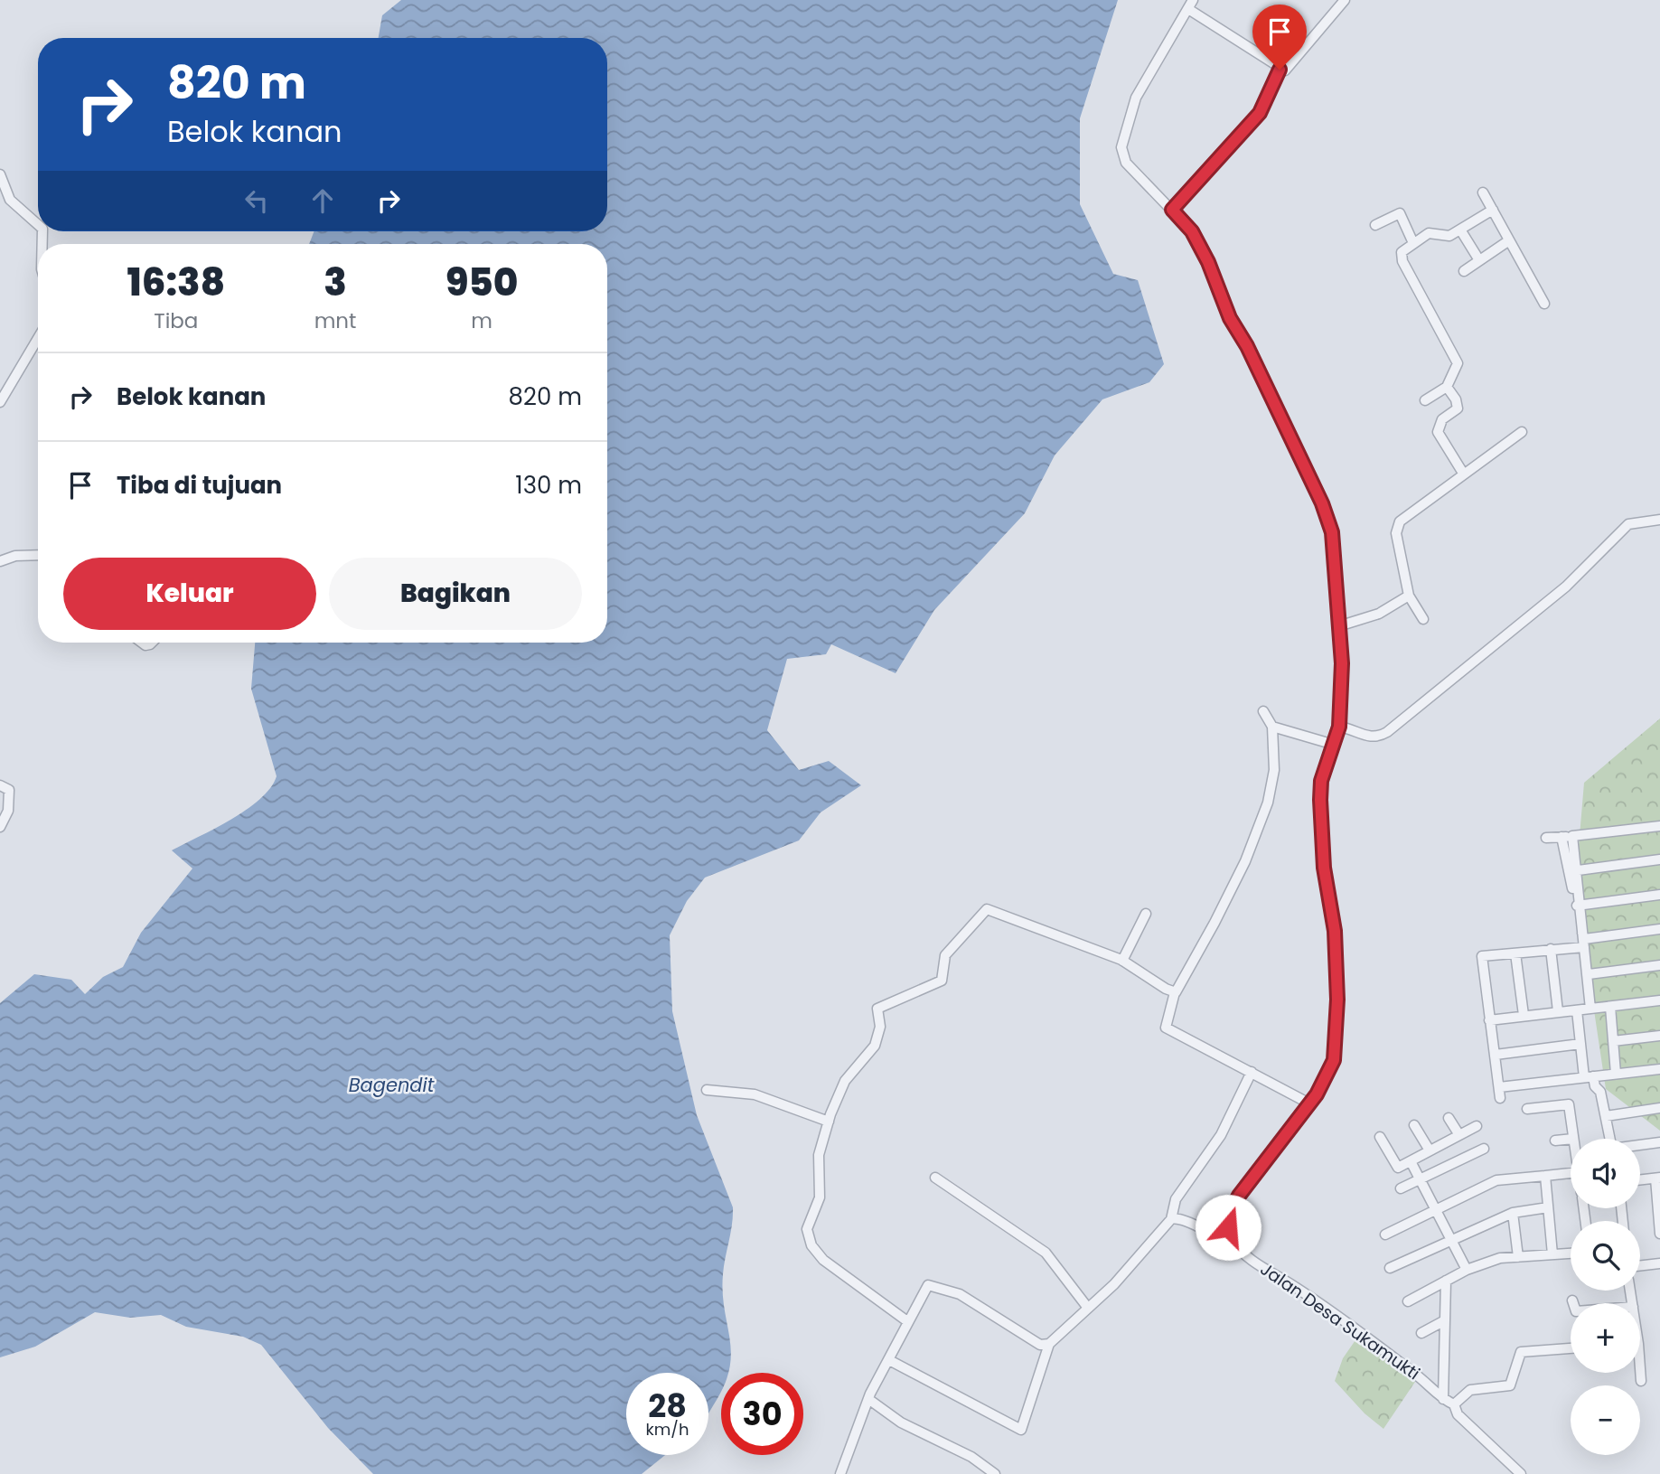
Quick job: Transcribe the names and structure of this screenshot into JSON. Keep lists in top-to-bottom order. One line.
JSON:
{"streets":{"street":["Jalan Desa Sukamukti"]},"water":["Bagendit"],"page":{"turn":["820 m","Belok kanan"],"eta":["16:38","Tiba","3","mnt","950","m"],"list":[{"name":"Belok kanan","value":"820 m"},{"name":"Tiba di tujuan","value":"130 m"}],"buttons":["Keluar","Bagikan"],"map_buttons":["+","−"],"speed":"28 km/h","limit":"30"}}
